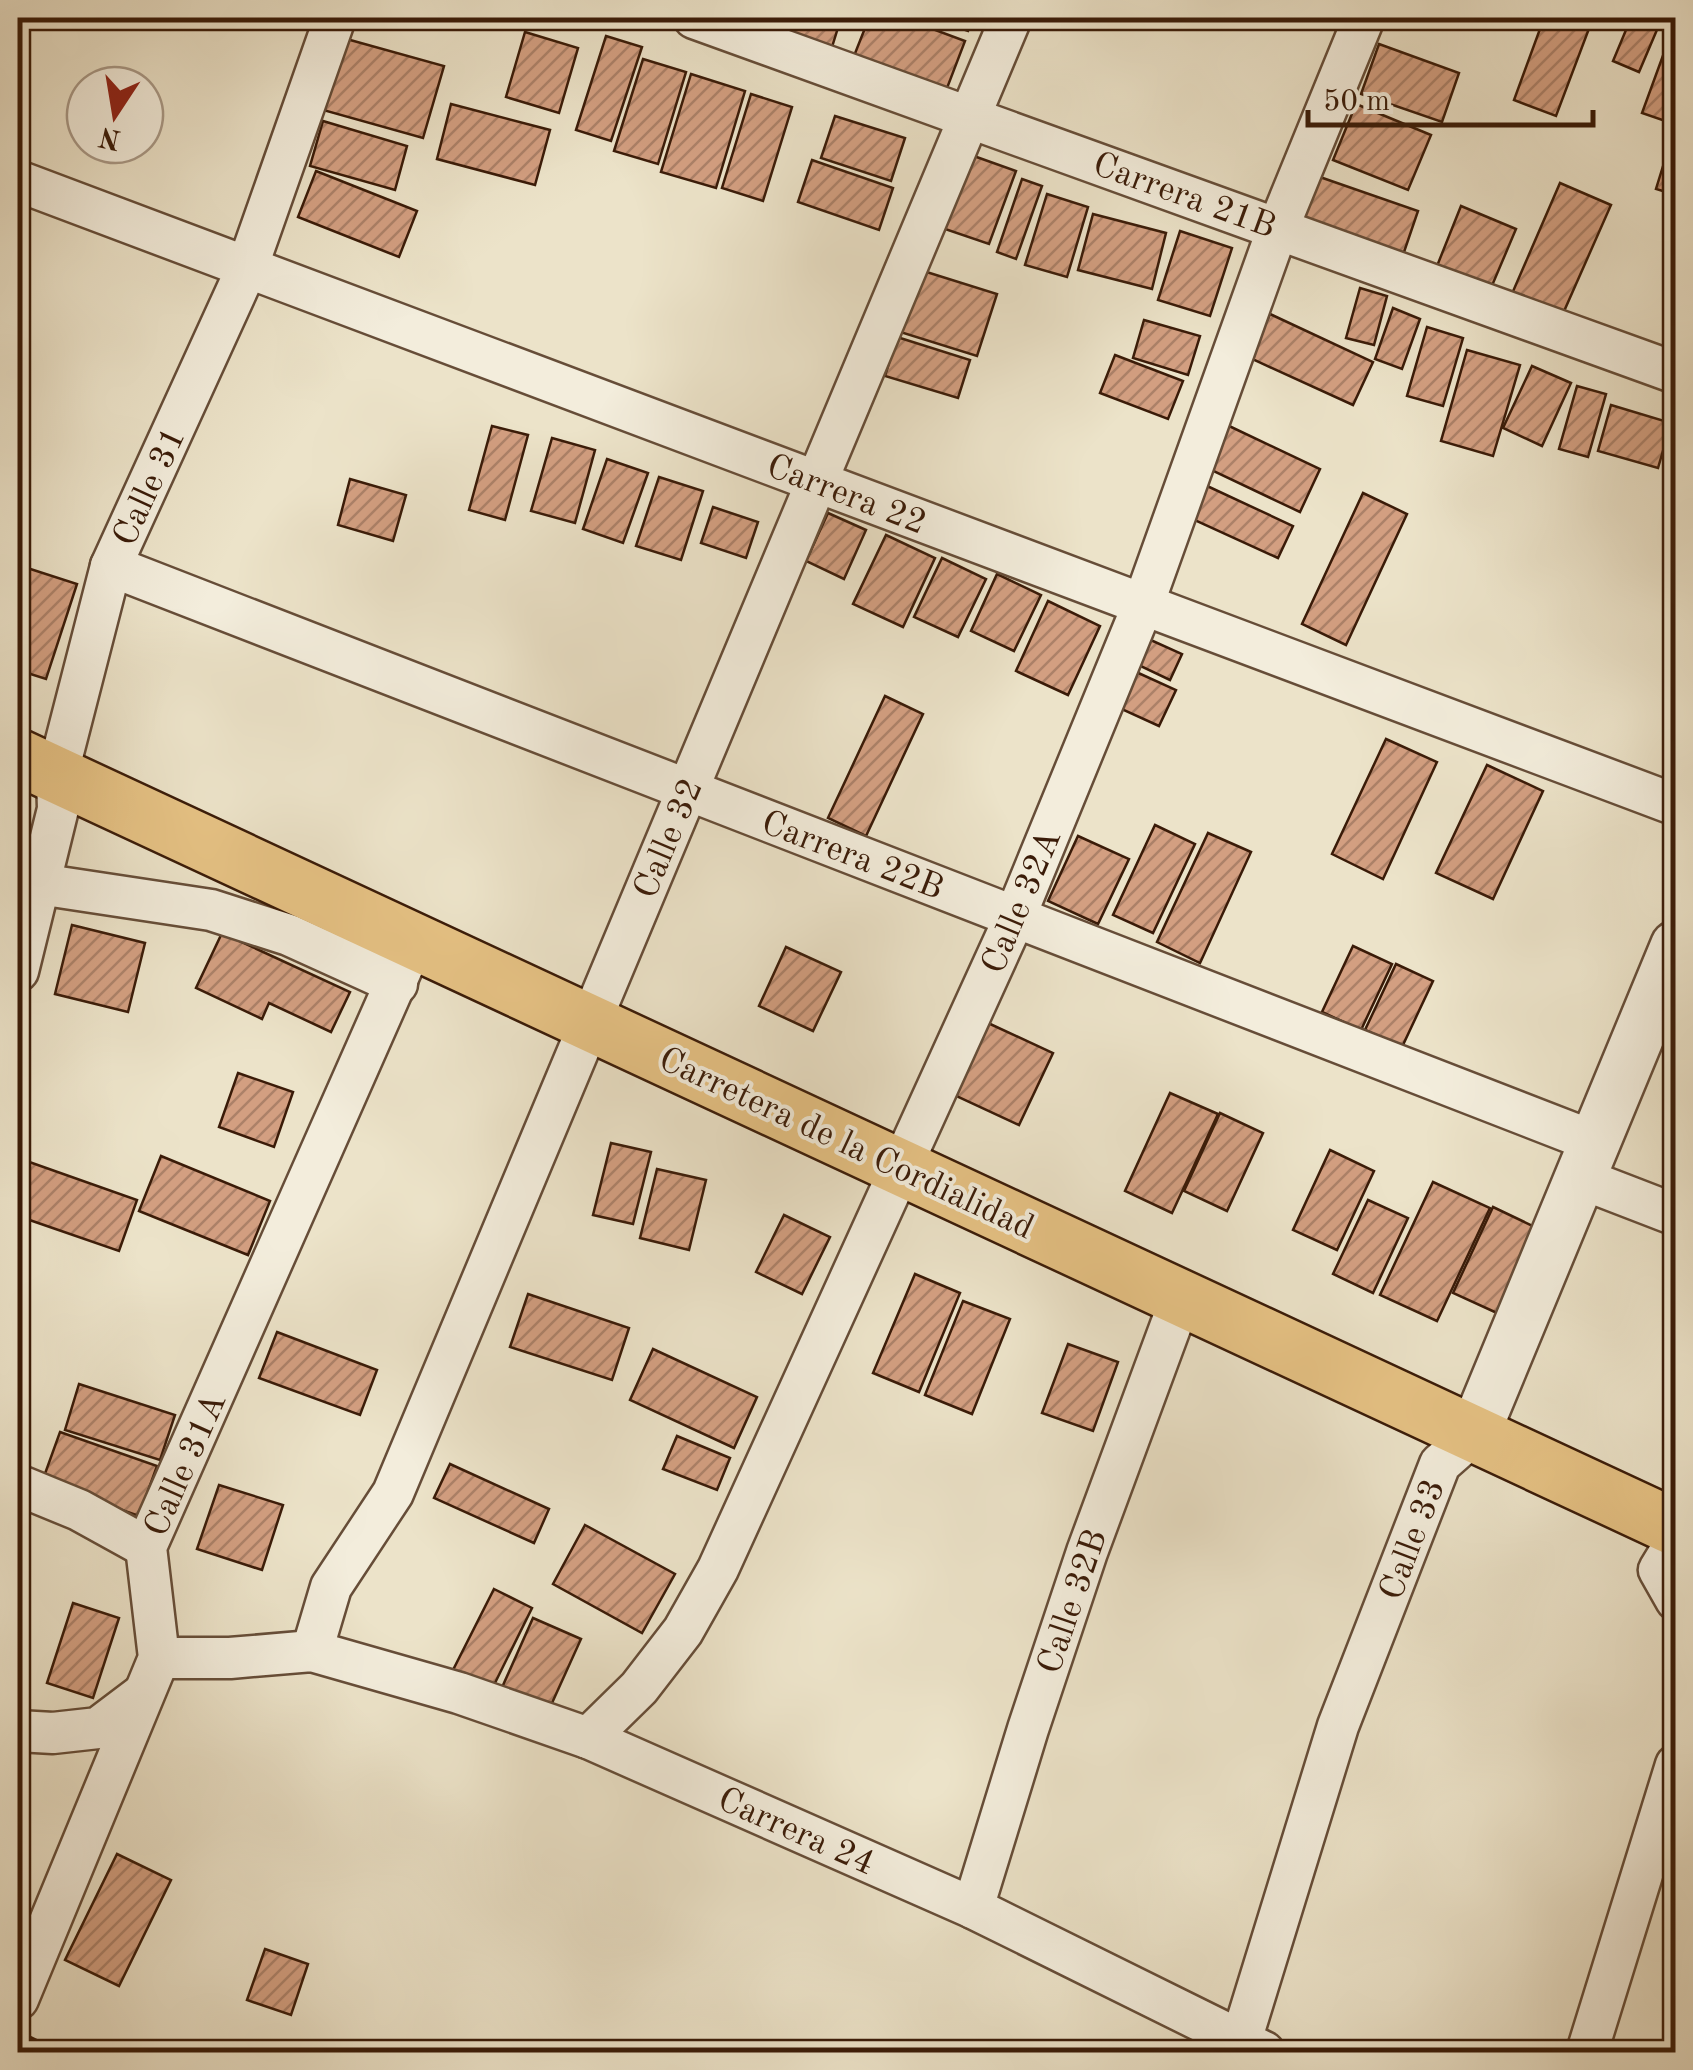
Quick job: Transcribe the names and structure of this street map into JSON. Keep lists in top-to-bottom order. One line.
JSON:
{"streets":{"highway":["Carretera de la Cordialidad"],"street":["Carrera 21B","Calle 31","Carrera 22","Calle 32","Carrera 22B","Calle 32A","Calle 31A","Calle 33","Calle 32B","Carrera 24"]},"crossings":[["Carrera 21B","Calle 32"],["Carrera 21B","Calle 32A"],["Calle 31","Carrera 22"],["Calle 31","Carrera 22B"],["Calle 31","Carretera de la Cordialidad"],["Carrera 22","Calle 32"],["Carrera 22","Calle 32A"],["Calle 32","Carrera 22B"],["Calle 32","Carretera de la Cordialidad"],["Calle 32","Carrera 24"],["Carrera 22B","Calle 32A"],["Carrera 22B","Calle 33"],["Calle 32A","Carretera de la Cordialidad"],["Calle 32A","Carrera 24"],["Carretera de la Cordialidad","Calle 31A"],["Carretera de la Cordialidad","Calle 33"],["Carretera de la Cordialidad","Calle 32B"],["Calle 33","Carrera 24"],["Calle 32B","Carrera 24"]],"scale_bar":"50 m","north":"bottom"}
